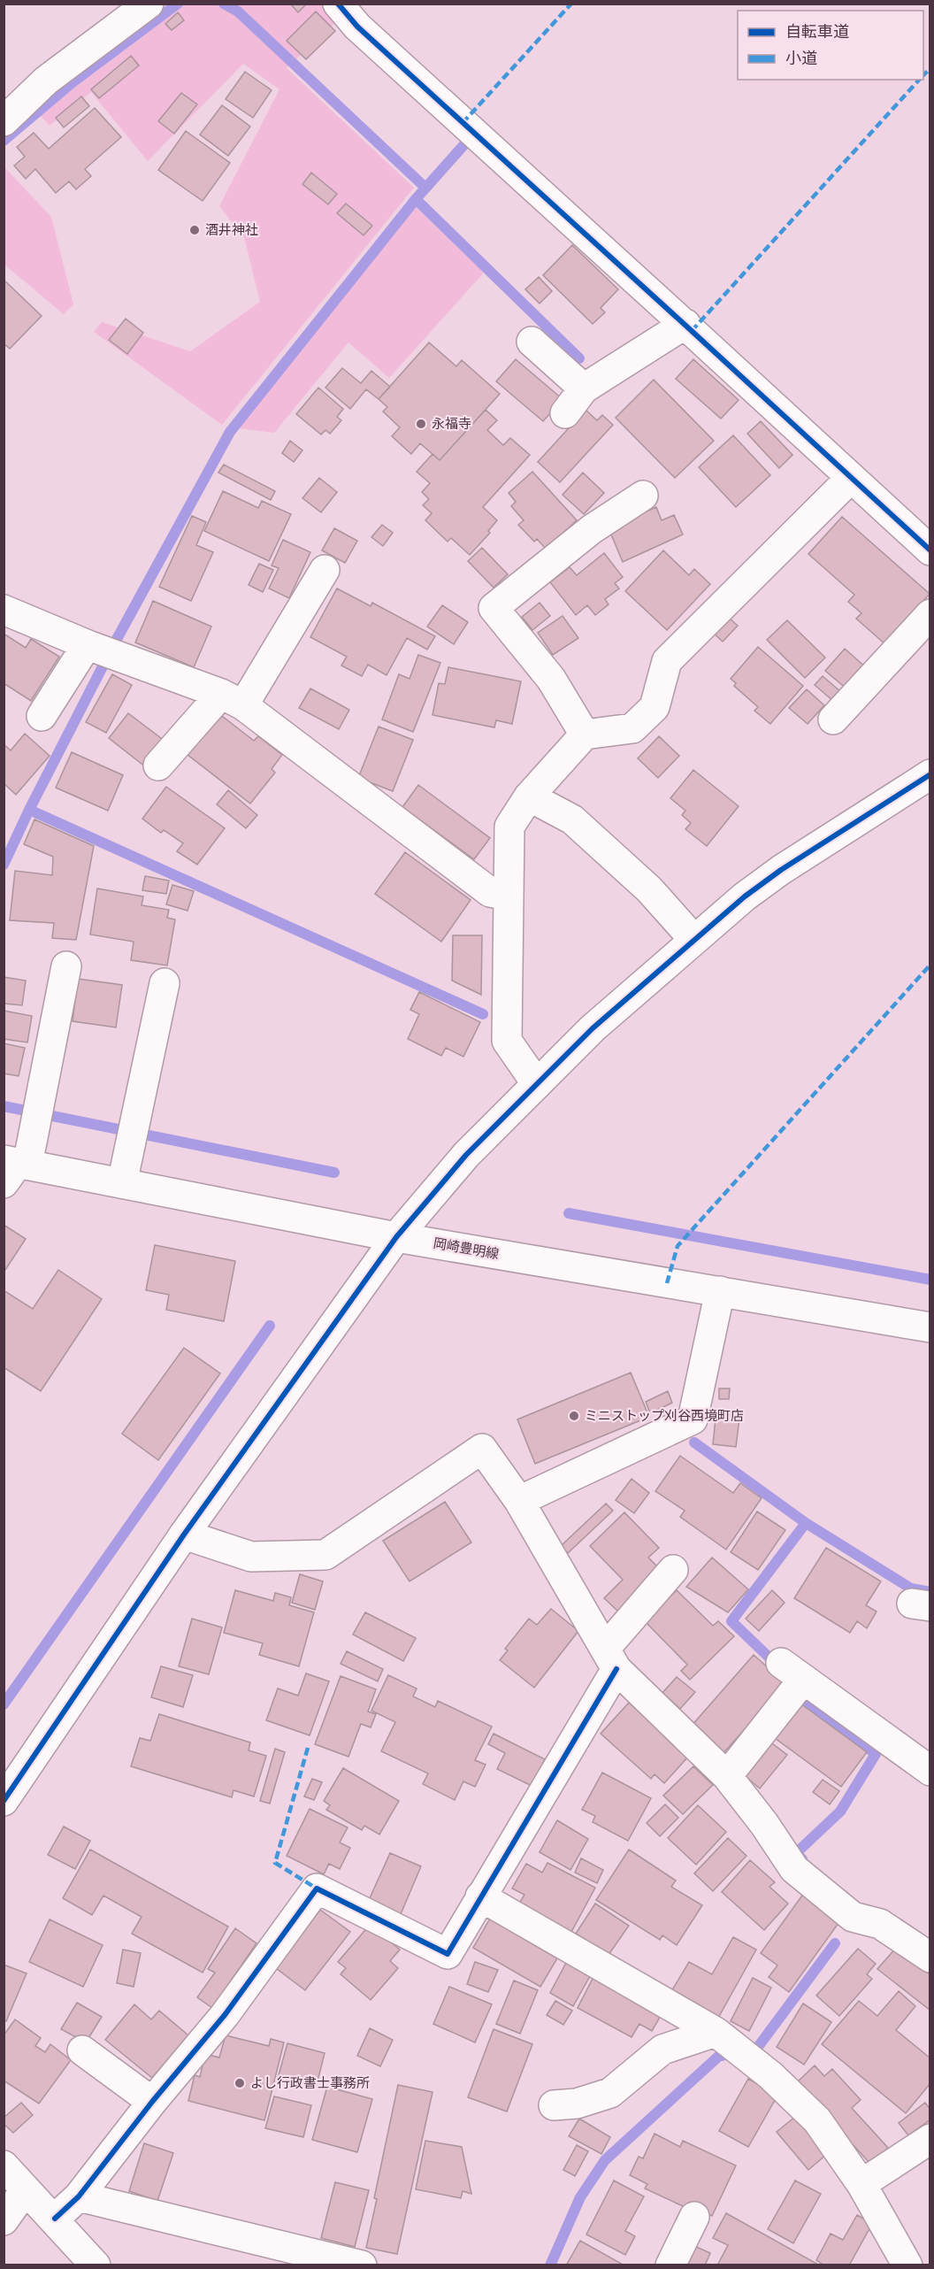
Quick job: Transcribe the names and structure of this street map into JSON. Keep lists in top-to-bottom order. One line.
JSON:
{"streets":{"street":["岡崎豊明線"]},"places":["酒井神社","永福寺","ミニストップ刈谷西境町店","よし行政書士事務所"],"legend":["自転車道","小道"]}
